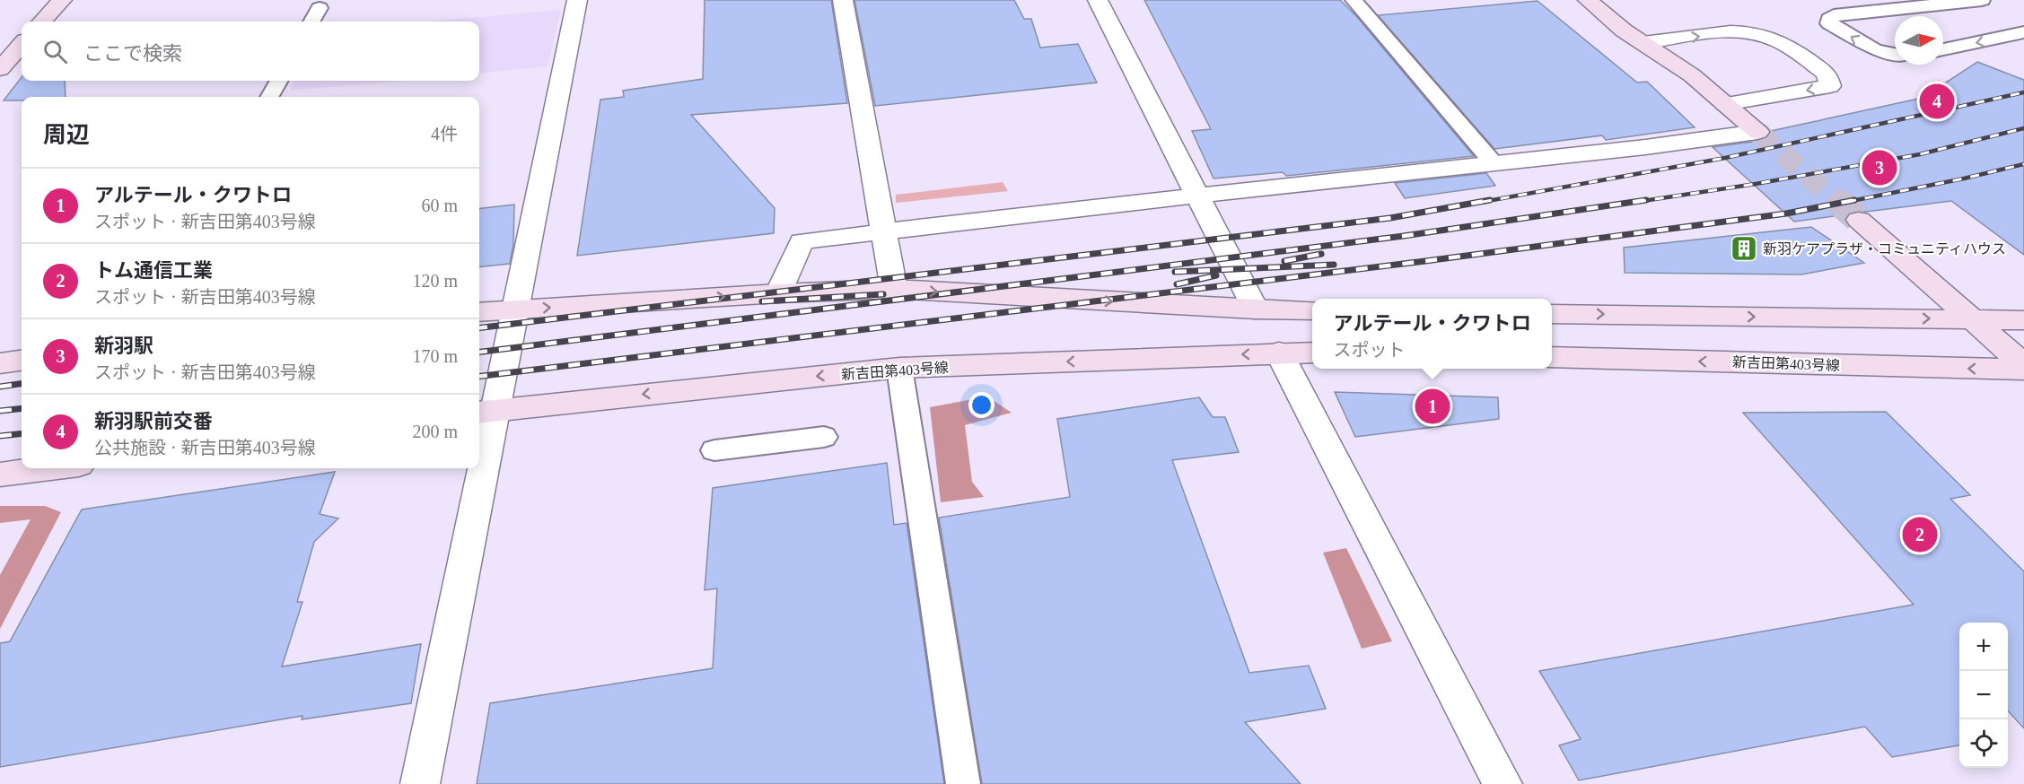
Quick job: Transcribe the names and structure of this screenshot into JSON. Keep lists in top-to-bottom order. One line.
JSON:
{"streets":{"street":["新吉田第403号線"]},"places":{"building":["新羽ケアプラザ・コミュニティハウス"]},"north":"right","page":{"search":"ここで検索","pins":["4","3","1","2"],"heading":["周辺","4件"],"list":[{"mark":"1","name":"アルテール・クワトロ","note":"スポット · 新吉田第403号線","value":"60 m"},{"mark":"2","name":"トム通信工業","note":"スポット · 新吉田第403号線","value":"120 m"},{"mark":"3","name":"新羽駅","note":"スポット · 新吉田第403号線","value":"170 m"},{"mark":"4","name":"新羽駅前交番","note":"公共施設 · 新吉田第403号線","value":"200 m"}],"popup":["アルテール・クワトロ","スポット"],"map_buttons":["+","−"]}}
